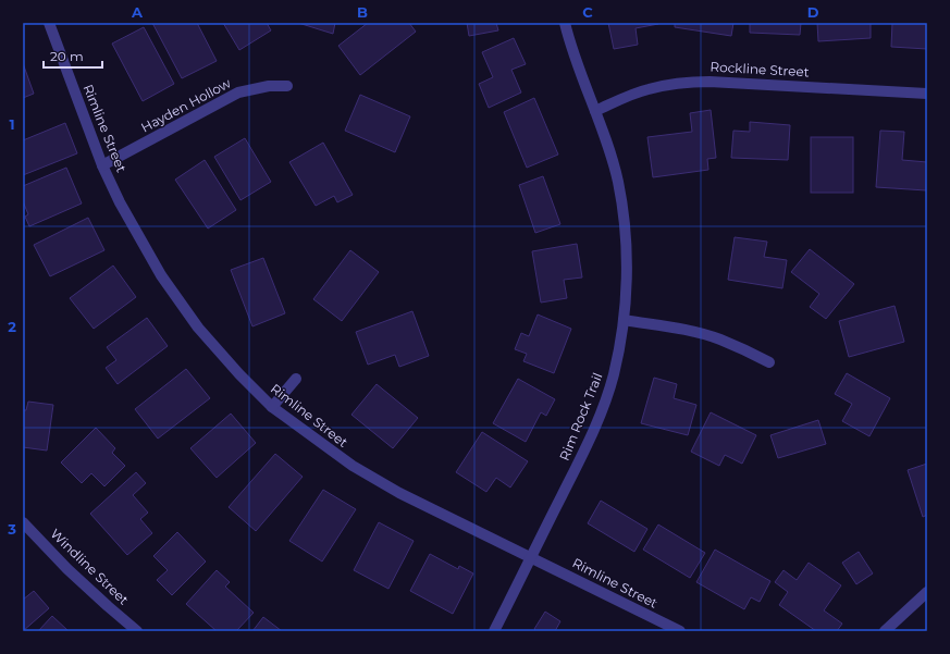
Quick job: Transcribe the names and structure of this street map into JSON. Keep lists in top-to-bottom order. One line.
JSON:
{"streets":{"street":["Rockline Street","Hayden Hollow","Rimline Street","Rim Rock Trail","Windline Street"]},"crossings":[["Rockline Street","Rim Rock Trail"],["Hayden Hollow","Rimline Street"],["Rimline Street","Rim Rock Trail"]],"scale_bar":"20 m","grid":{"columns":["A","B","C","D"],"rows":["1","2","3"]}}
